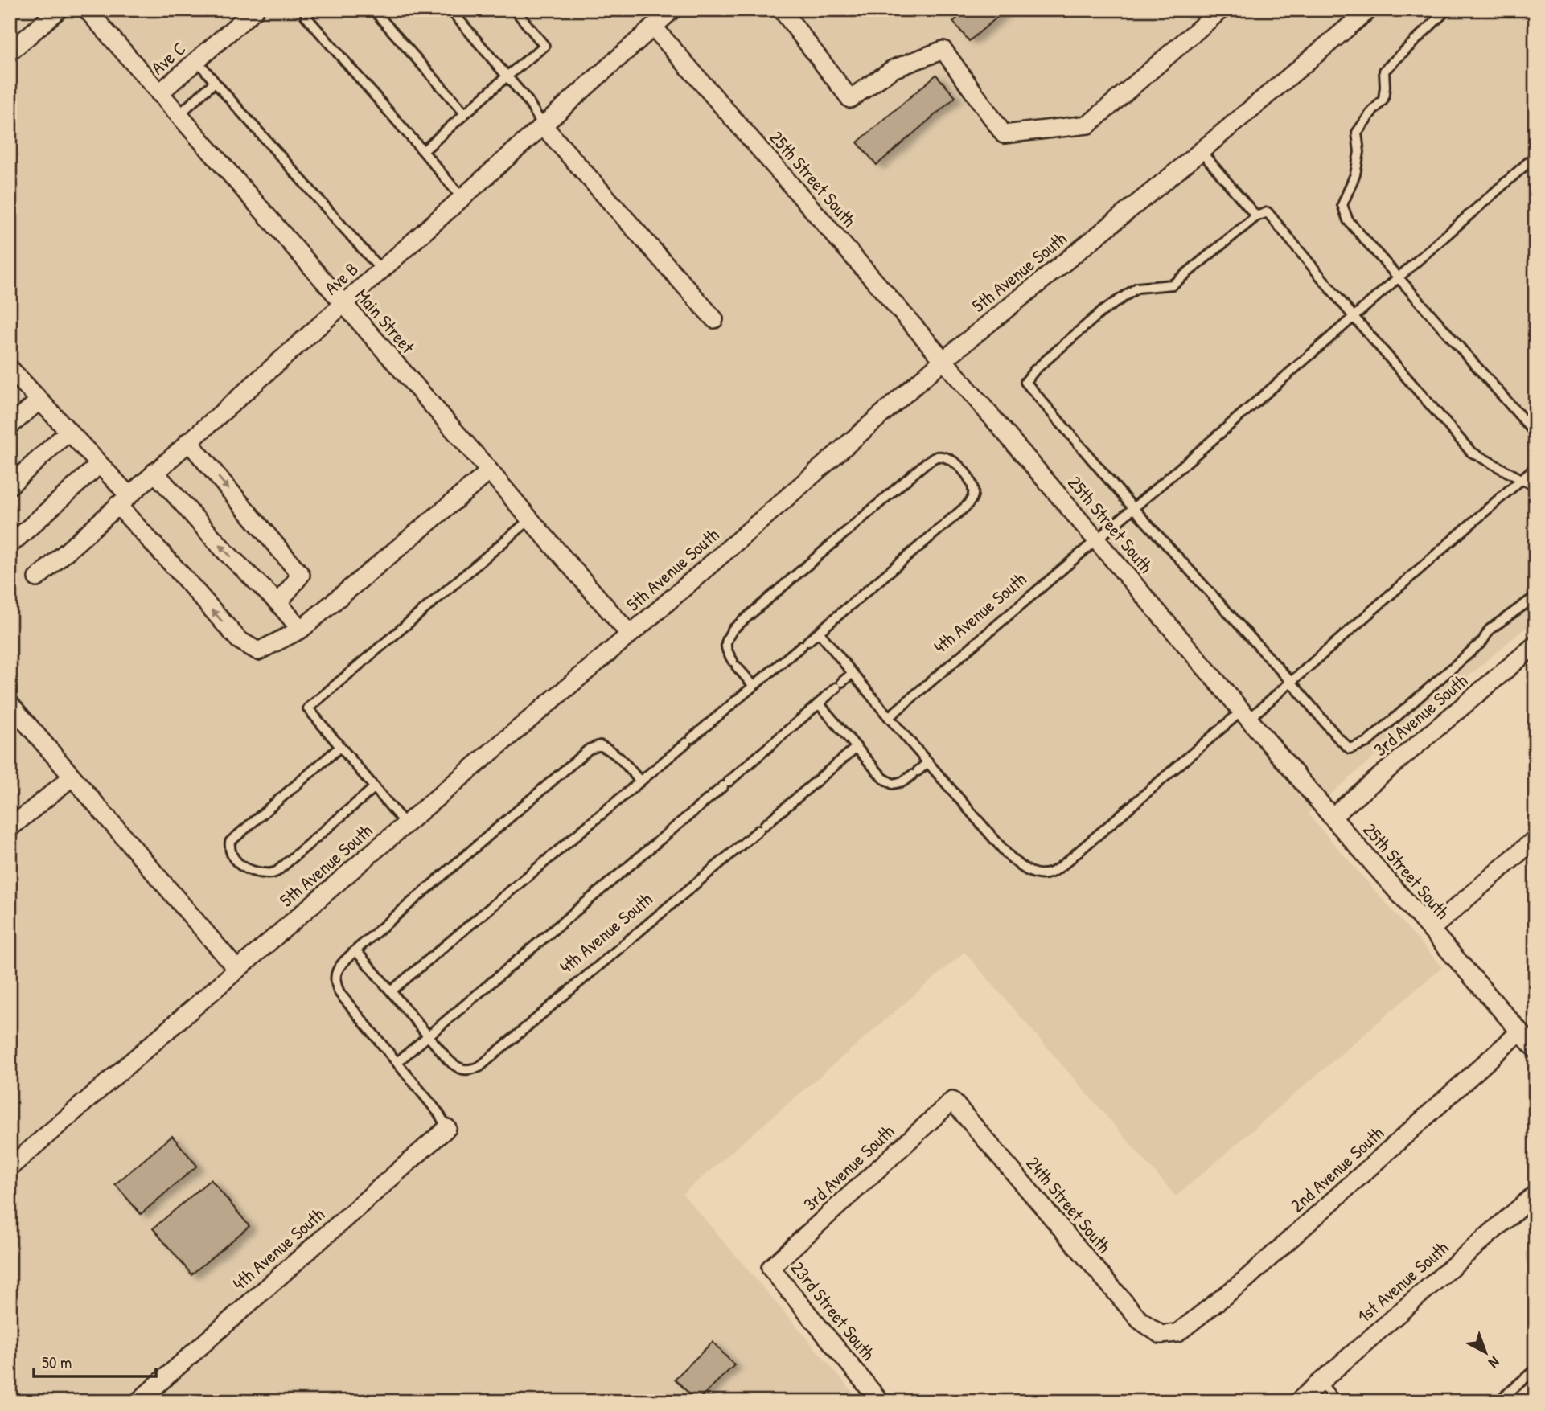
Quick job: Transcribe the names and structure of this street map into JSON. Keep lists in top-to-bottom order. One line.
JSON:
{"streets":{"street":["Ave C","25th Street South","5th Avenue South","Ave B","Main Street","4th Avenue South","3rd Avenue South","2nd Avenue South","24th Street South","1st Avenue South","23rd Street South"]},"crossings":[["Ave C","Main Street"],["25th Street South","5th Avenue South"],["25th Street South","Ave B"],["25th Street South","4th Avenue South"],["25th Street South","3rd Avenue South"],["25th Street South","2nd Avenue South"],["5th Avenue South","Main Street"],["Ave B","Main Street"],["3rd Avenue South","24th Street South"],["3rd Avenue South","23rd Street South"],["2nd Avenue South","24th Street South"]],"scale_bar":"50 m","north":"bottom right"}
